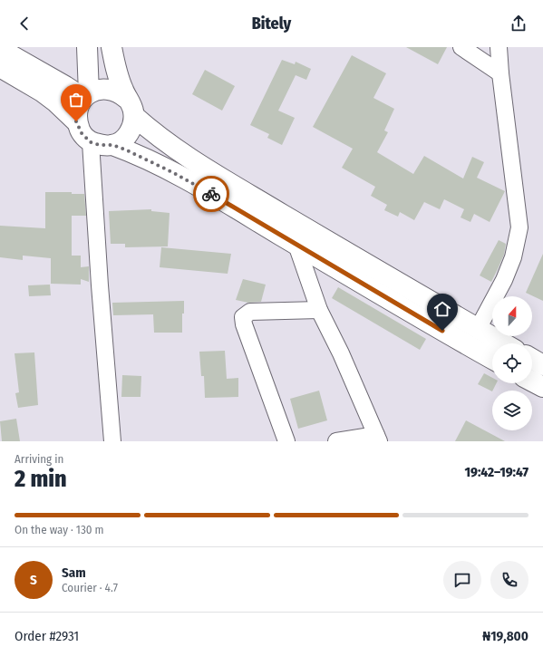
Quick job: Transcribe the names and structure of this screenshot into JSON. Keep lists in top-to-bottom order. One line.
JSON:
{"north":"top","page":{"header":"Bitely","heading":["2 min","Arriving in","19:42–19:47"],"panel":["Sam","Courier · 4.7","Order #2931","₦19,800"],"bar":"On the way · 130 m","round":"S"}}
